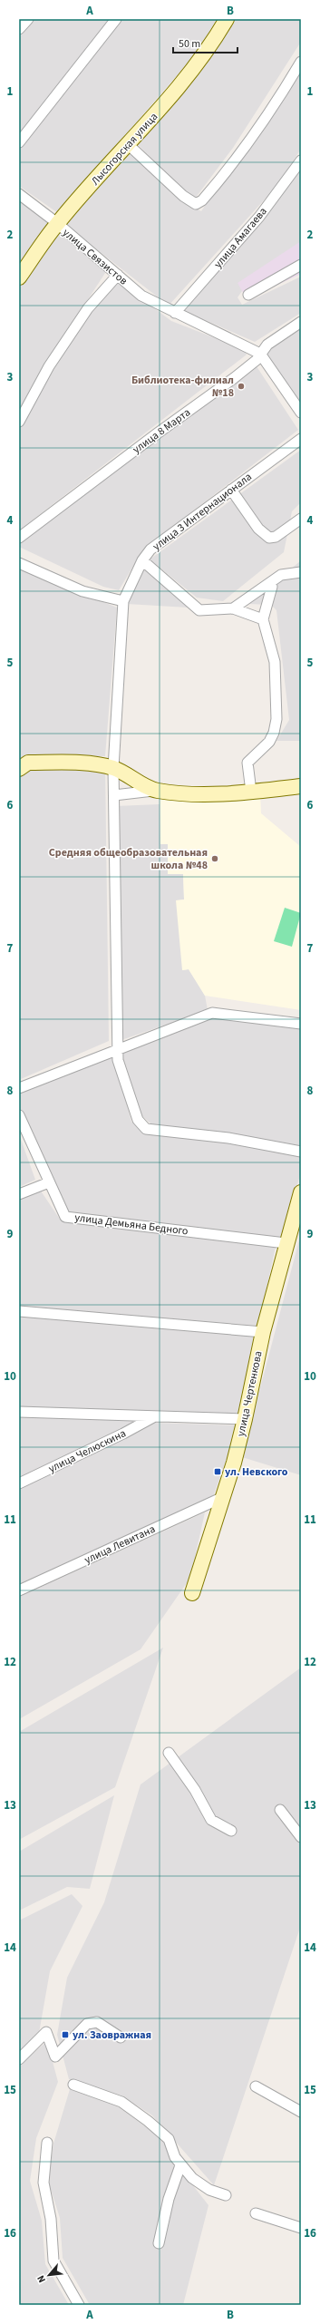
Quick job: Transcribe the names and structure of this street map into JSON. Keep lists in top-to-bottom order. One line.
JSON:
{"streets":{"street":["Лысогорская улица","улица Амагаева","улица Связистов","улица 8 Марта","улица 3 Интернационала","улица Демьяна Бедного","улица Чертенкова","улица Челюскина","улица Левитана"]},"crossings":[["Лысогорская улица","улица Связистов"],["улица Амагаева","улица Связистов"],["улица Связистов","улица 8 Марта"],["улица Демьяна Бедного","улица Чертенкова"],["улица Чертенкова","улица Левитана"]],"places":{"other":["Библиотека-филиал №18","Средняя общеобразовательная школа №48"],"transit":["ул. Невского","ул. Заовражная"]},"scale_bar":"50 m","north":"bottom left","grid":{"columns":["A","B"],"rows":["1","2","3","4","5","6","7","8","9","10","11","12","13","14","15","16"]}}
